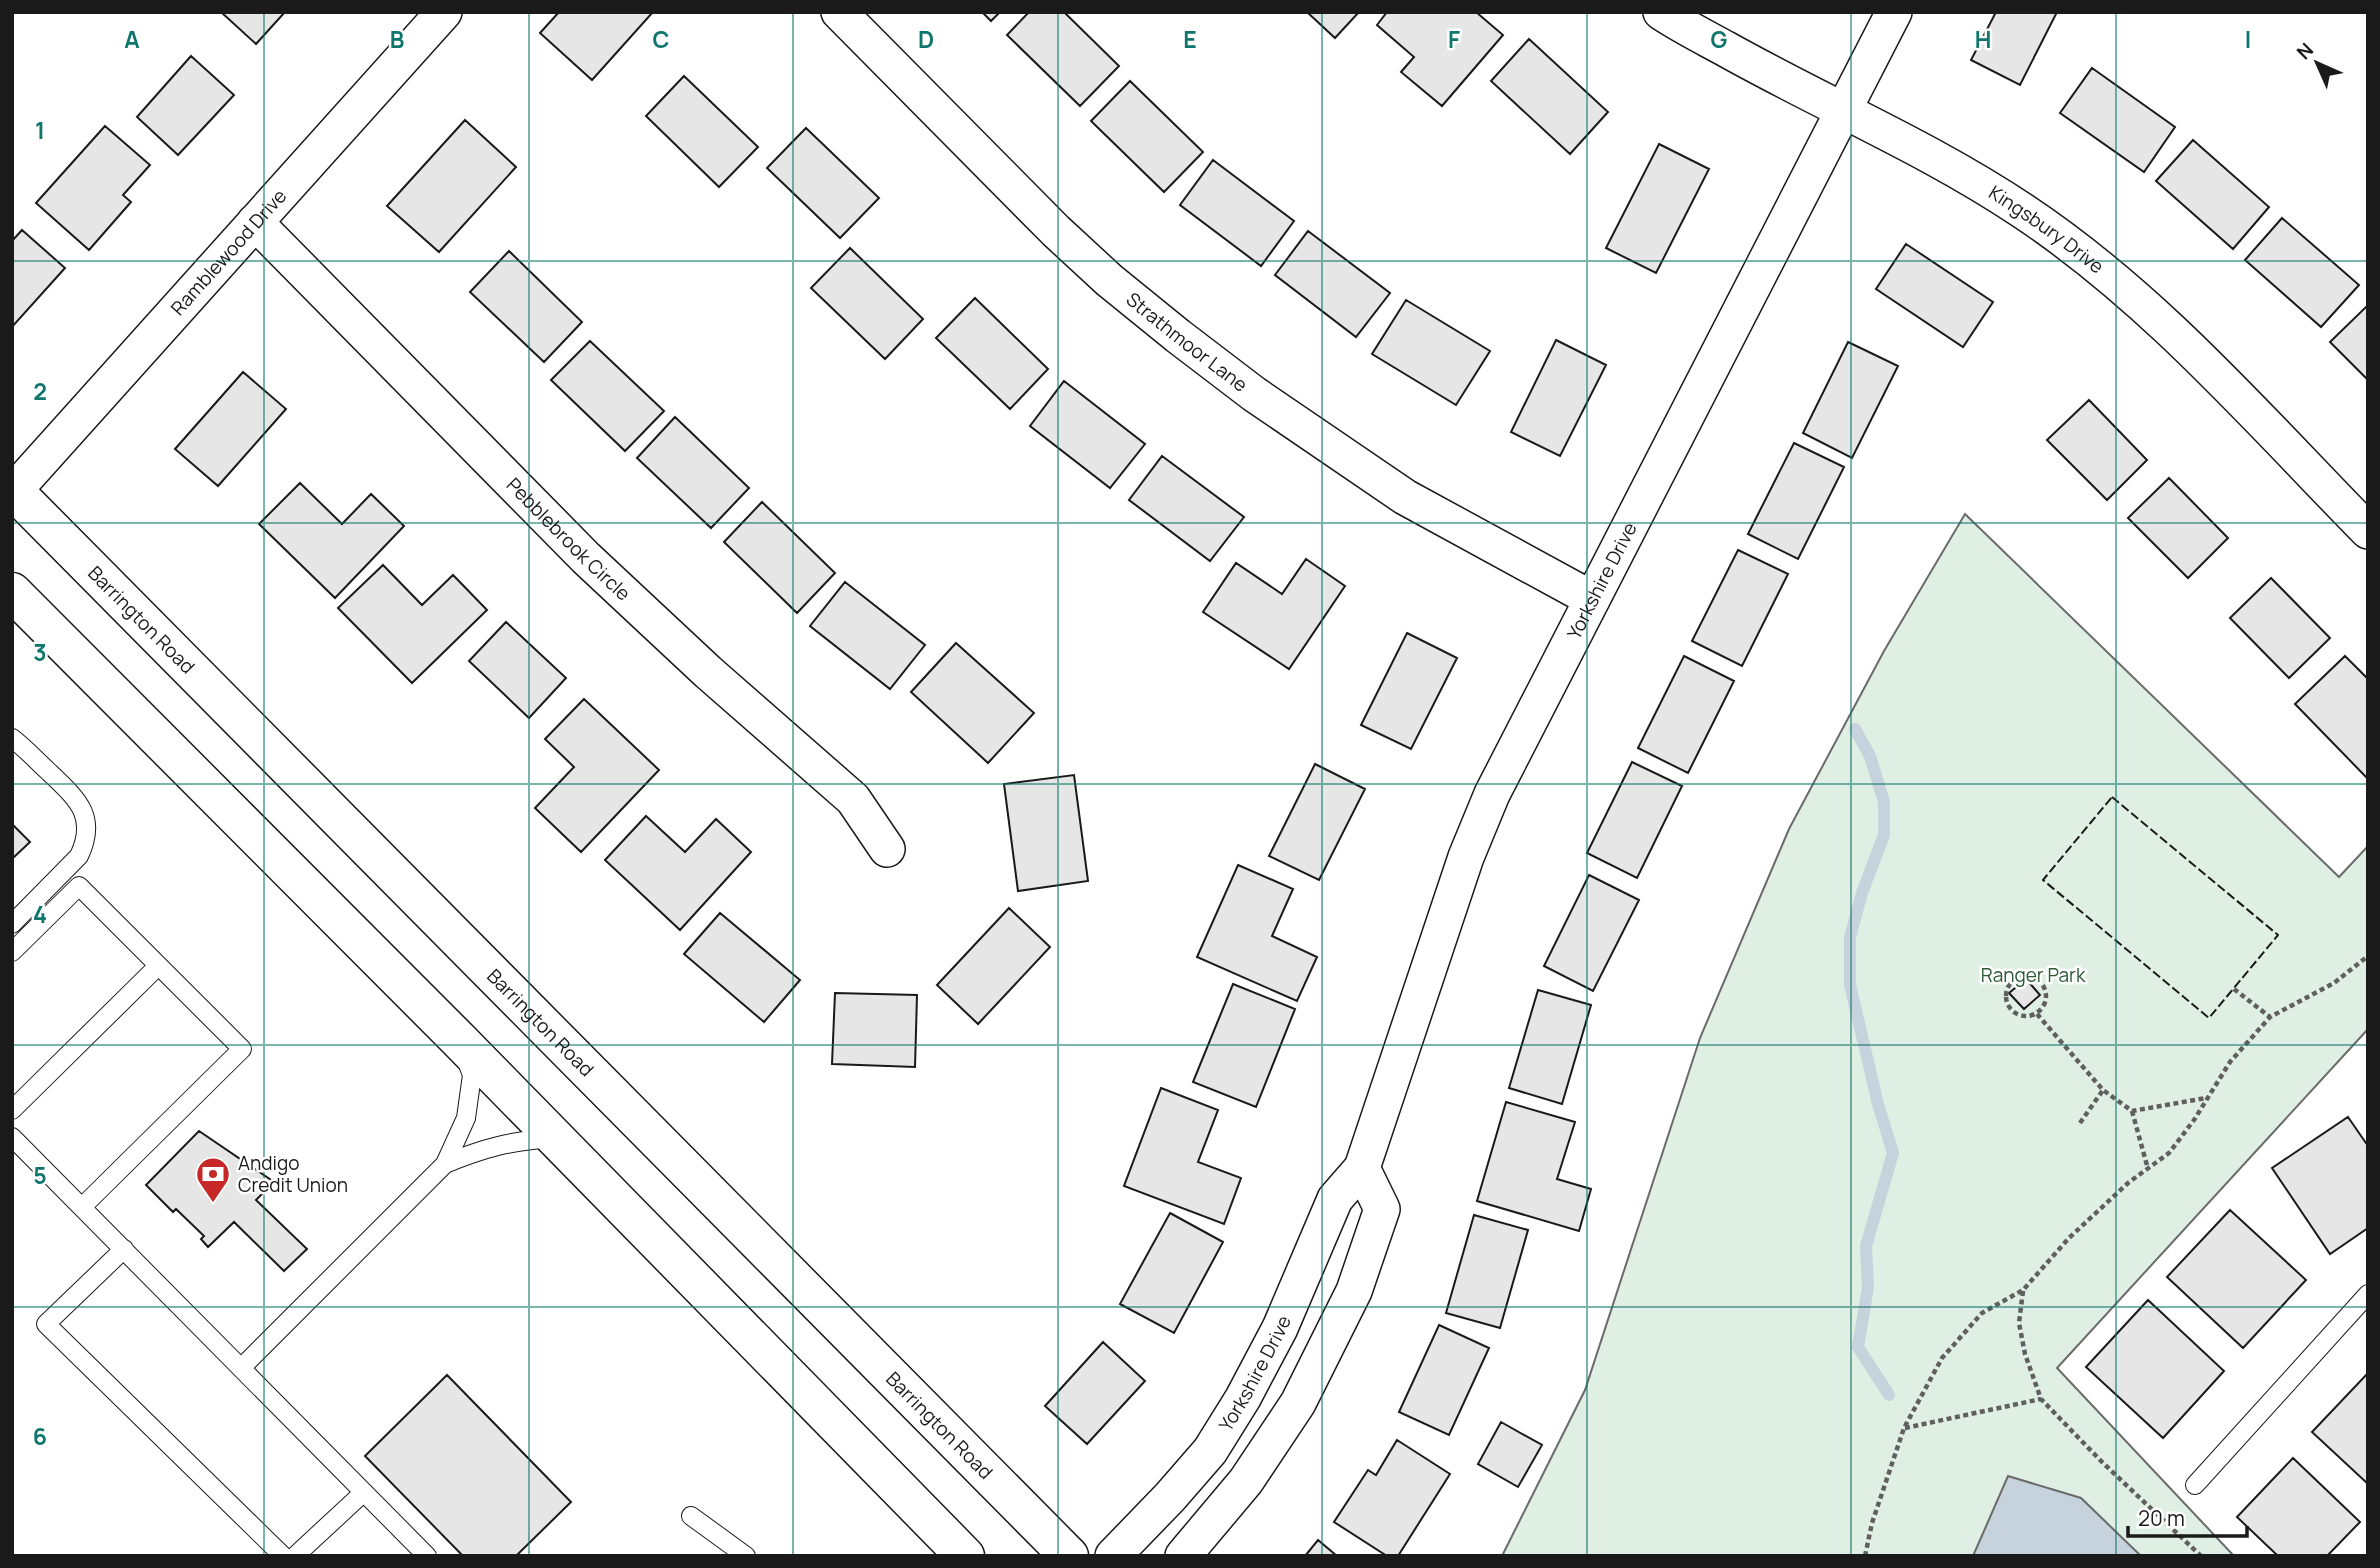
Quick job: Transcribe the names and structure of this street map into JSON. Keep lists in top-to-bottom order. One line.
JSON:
{"streets":{"main road":["Barrington Road"],"street":["Kingsbury Drive","Ramblewood Drive","Strathmoor Lane","Pebblebrook Circle","Yorkshire Drive"]},"crossings":[["Kingsbury Drive","Yorkshire Drive"],["Ramblewood Drive","Pebblebrook Circle"],["Ramblewood Drive","Barrington Road"],["Strathmoor Lane","Yorkshire Drive"]],"parks":["Ranger Park"],"places":{"bank":["Andigo Credit Union"]},"scale_bar":"20 m","north":"top left","grid":{"columns":["A","B","C","D","E","F","G","H","I"],"rows":["1","2","3","4","5","6"]}}
